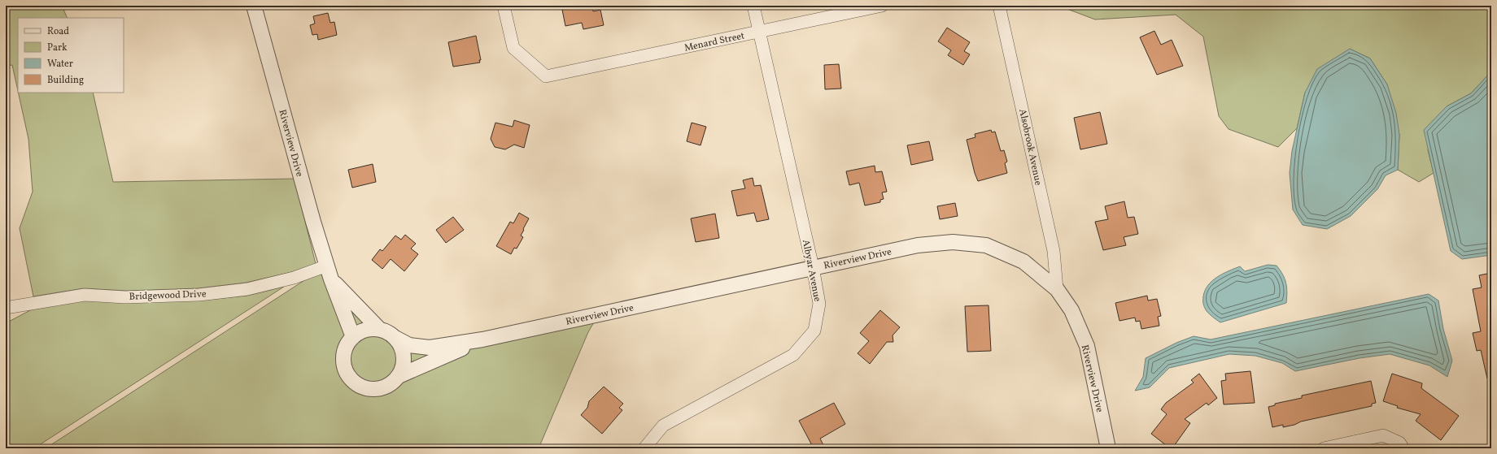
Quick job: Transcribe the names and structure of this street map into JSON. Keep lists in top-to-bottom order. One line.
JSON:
{"streets":{"street":["Menard Street","Riverview Drive","Alsobrook Avenue","Albyar Avenue","Bridgewood Drive"]},"crossings":[["Menard Street","Albyar Avenue"],["Riverview Drive","Alsobrook Avenue"],["Riverview Drive","Albyar Avenue"],["Riverview Drive","Bridgewood Drive"]],"legend":["Road","Park","Water","Building"]}
